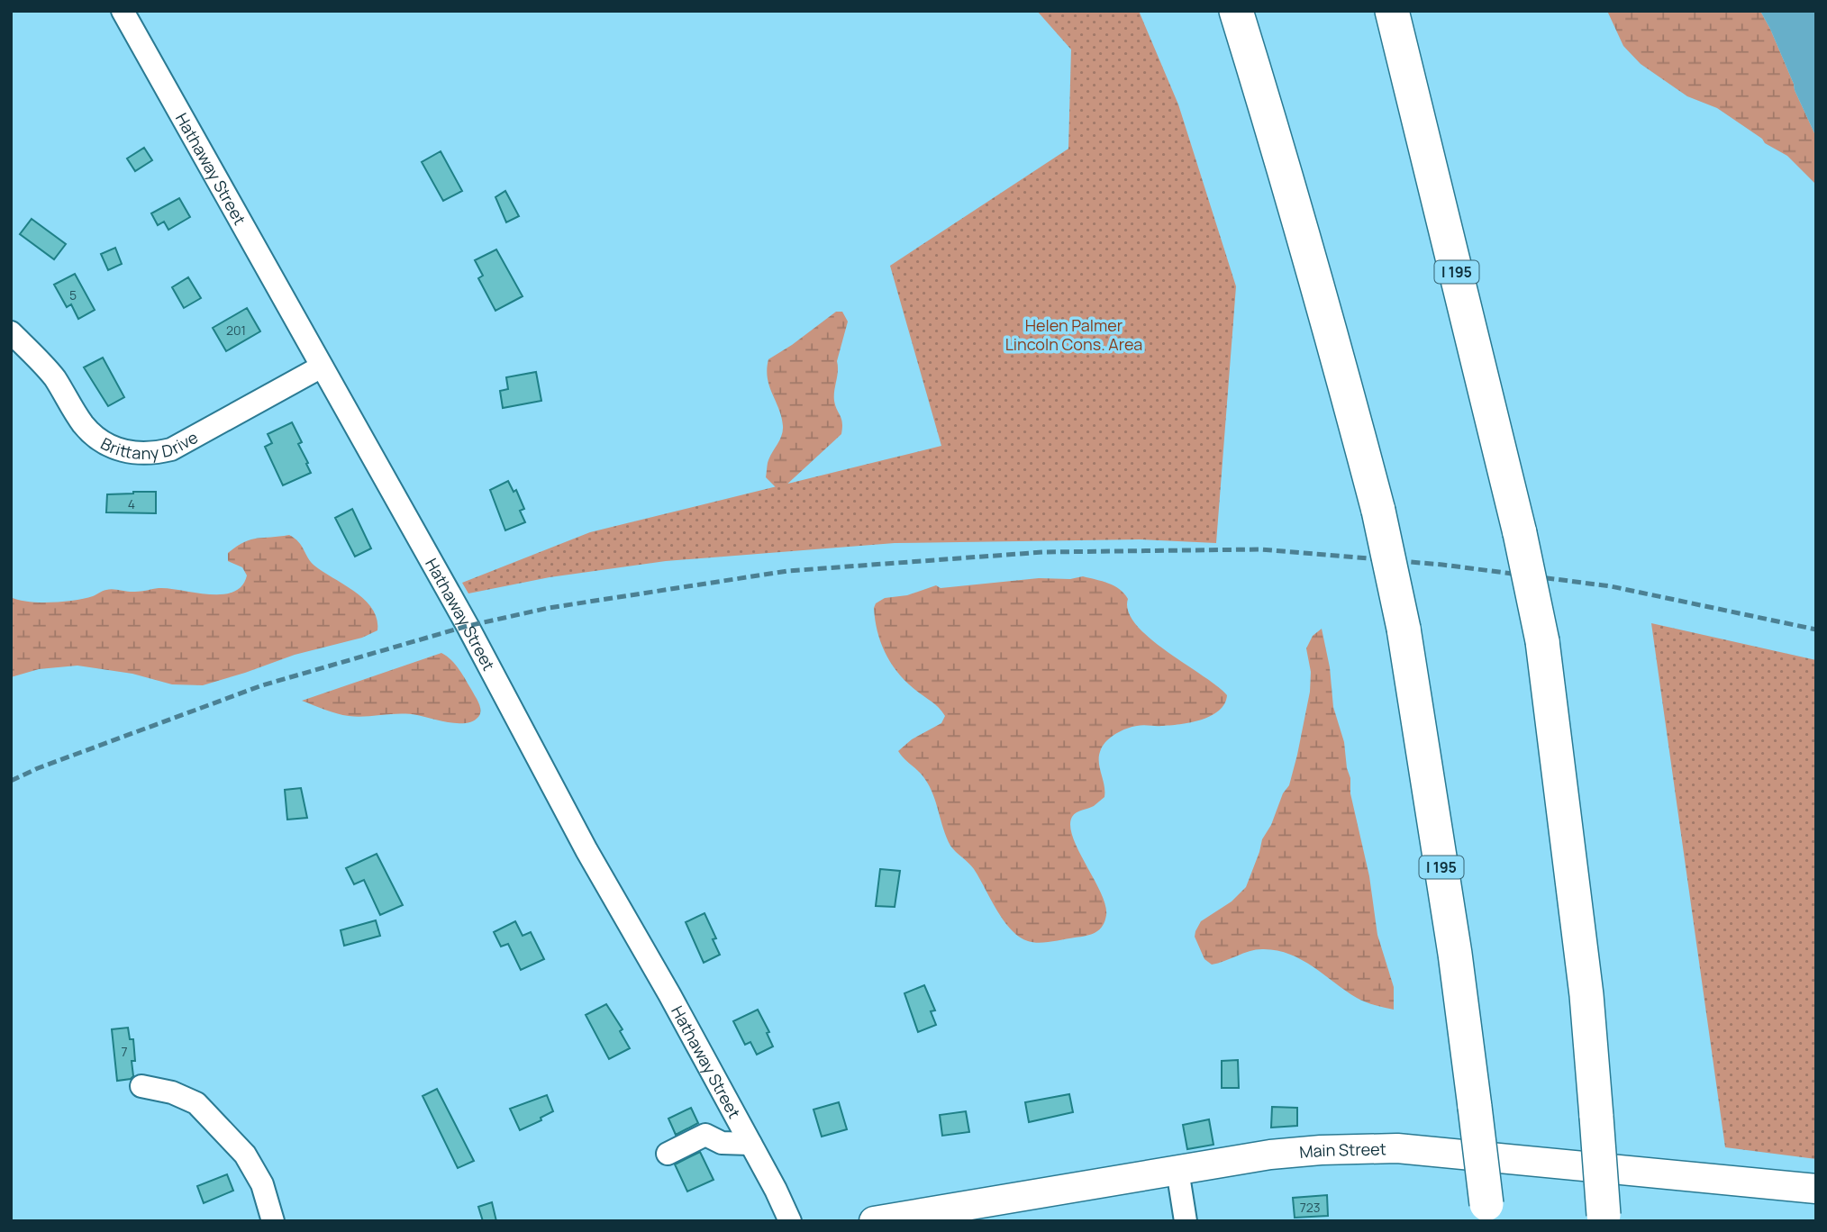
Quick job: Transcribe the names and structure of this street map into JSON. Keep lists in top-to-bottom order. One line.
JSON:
{"streets":{"highway":["I 195"],"main road":["Main Street"],"street":["Hathaway Street","Brittany Drive"]},"crossings":[["Hathaway Street","Brittany Drive"]],"parks":["Helen Palmer Lincoln Cons. Area"],"house_numbers":["5","201","4","7","723"]}
